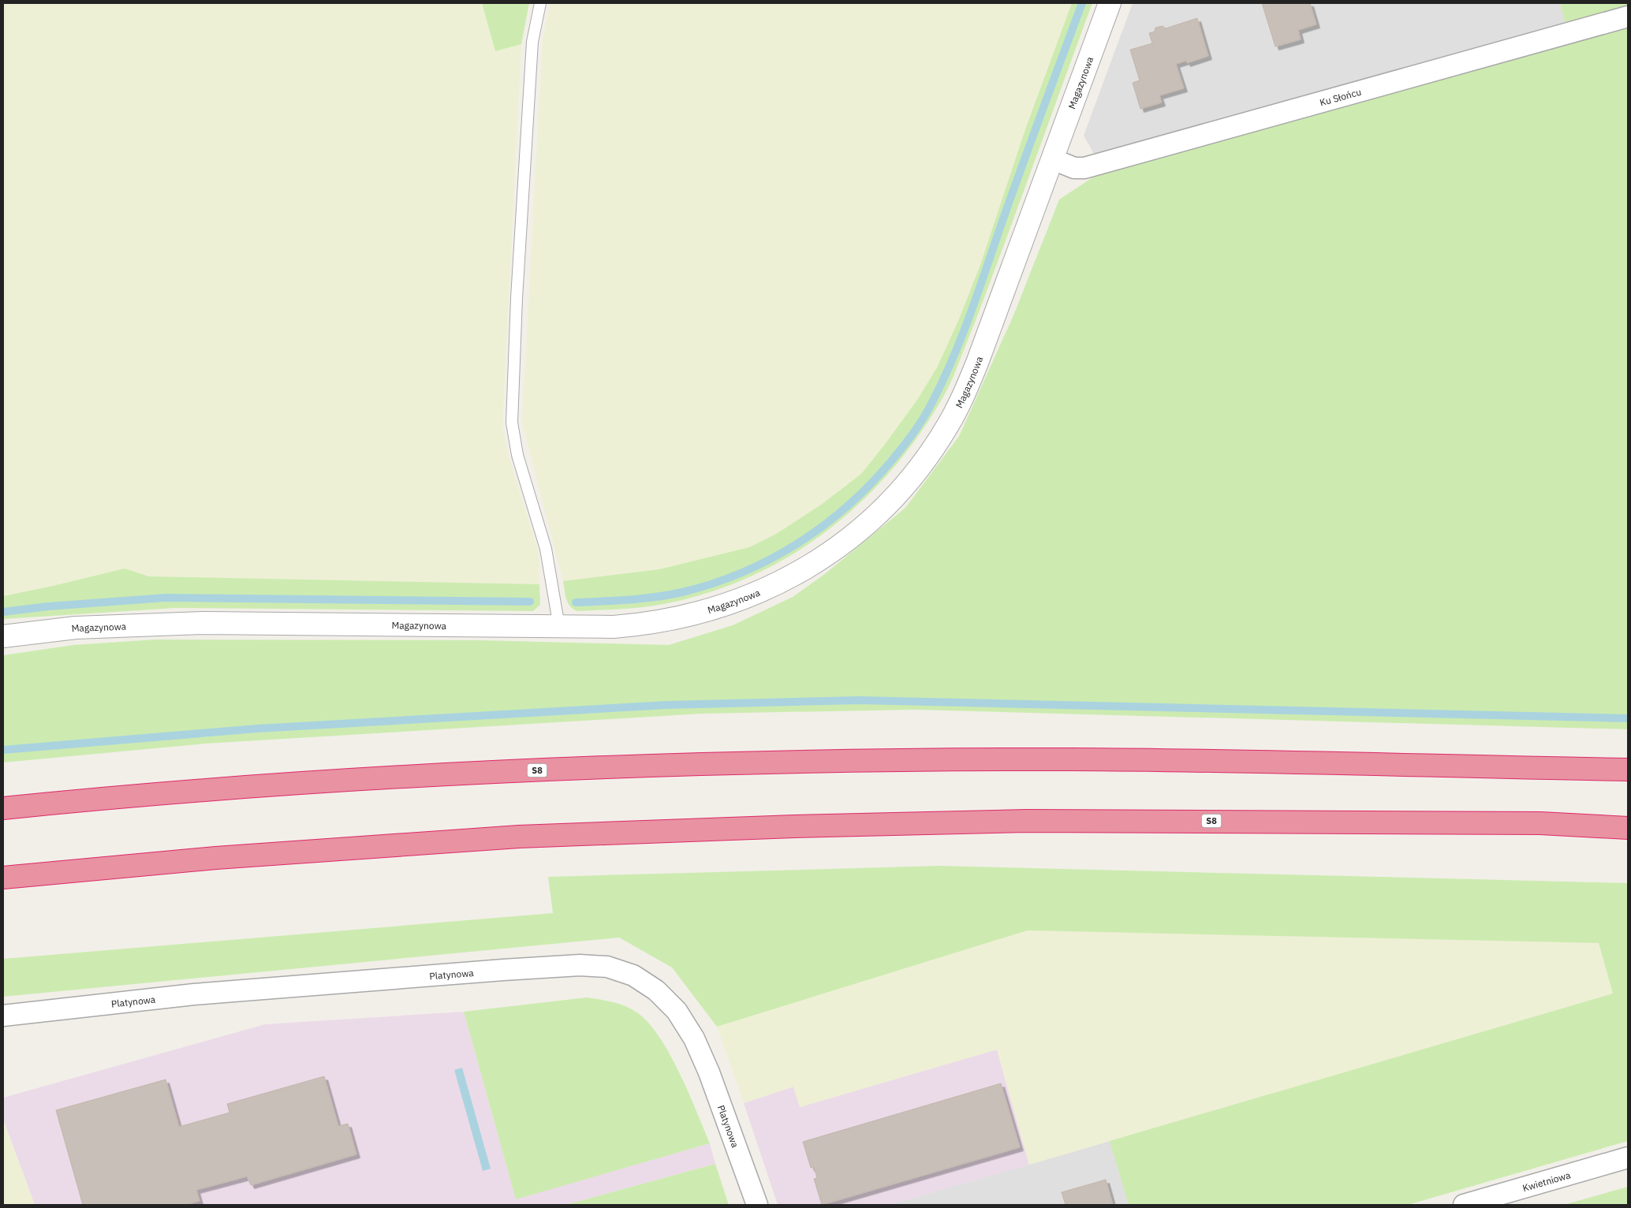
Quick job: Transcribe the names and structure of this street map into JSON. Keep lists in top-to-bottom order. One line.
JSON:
{"streets":{"highway":["S8"],"street":["Magazynowa","Ku Słońcu","Platynowa","Kwietniowa"]},"crossings":[["Magazynowa","Ku Słońcu"]]}
